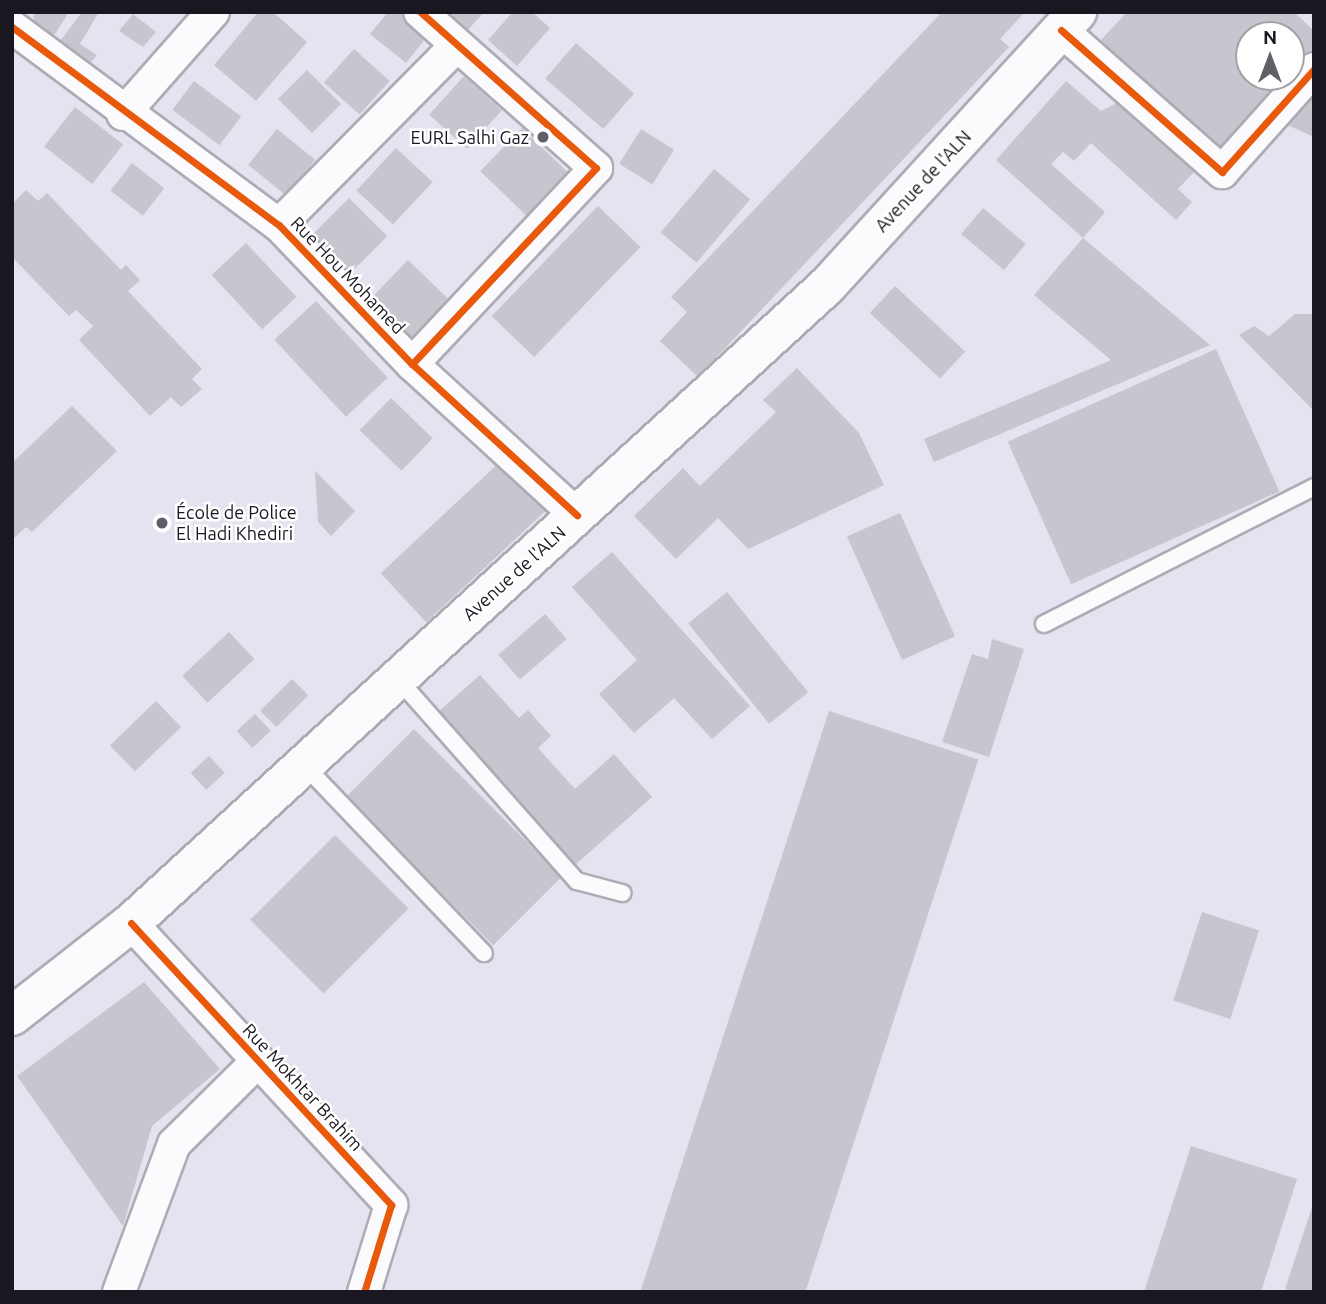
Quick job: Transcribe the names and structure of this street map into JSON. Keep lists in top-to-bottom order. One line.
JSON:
{"streets":{"main road":["Avenue de l'ALN"],"street":["Rue Hou Mohamed","Rue Mokhtar Brahim"]},"crossings":[["Avenue de l'ALN","Rue Hou Mohamed"],["Avenue de l'ALN","Rue Mokhtar Brahim"]],"places":["EURL Salhi Gaz","École de Police El Hadi Khediri"],"north":"top"}
